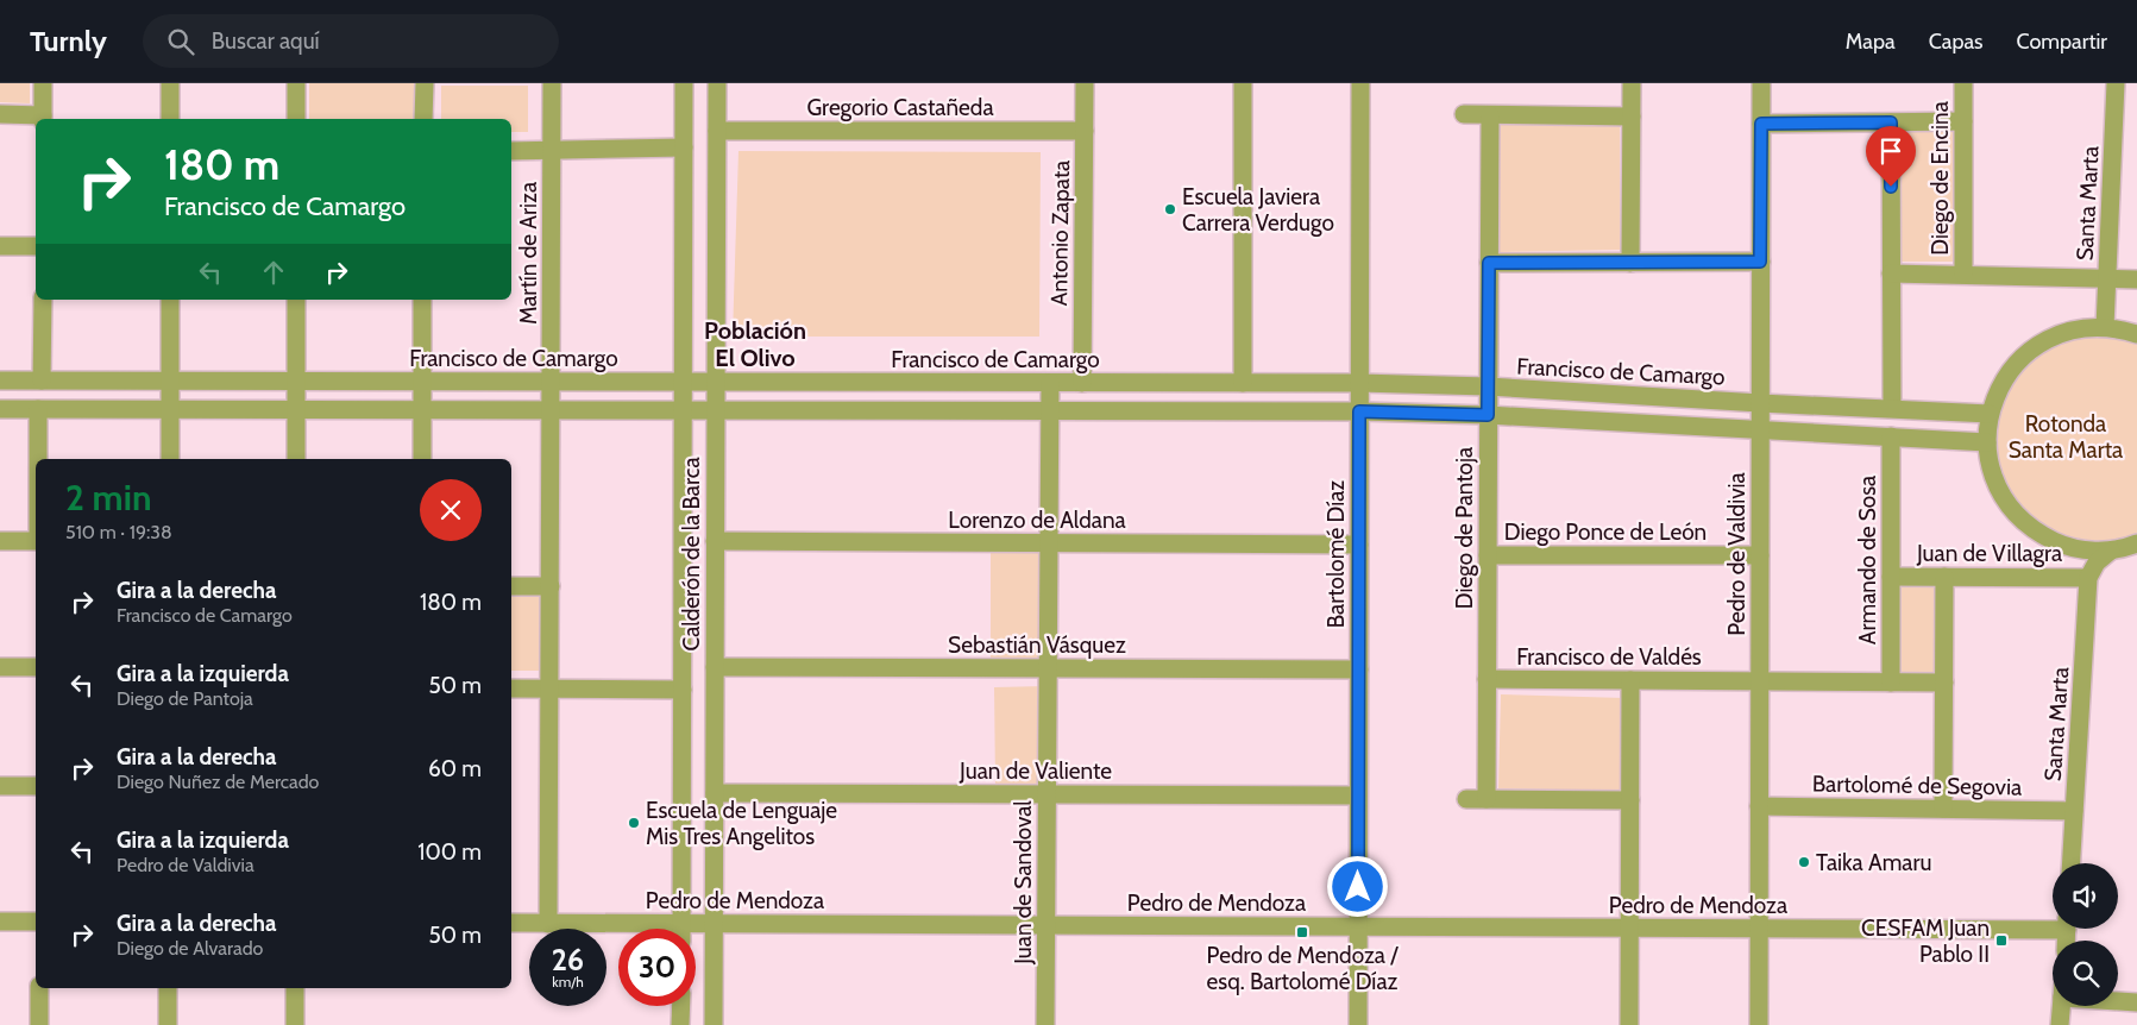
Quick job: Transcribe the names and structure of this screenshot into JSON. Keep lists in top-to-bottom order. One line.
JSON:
{"streets":{"street":["Gregorio Castañeda","Diego de Encina","Santa Marta","Antonio Zapata","Martín de Ariza","Francisco de Camargo","Lorenzo de Aldana","Diego de Pantoja","Diego Ponce de León","Juan de Villagra","Calderón de la Barca","Bartolomé Díaz","Pedro de Valdivia","Armando de Sosa","Sebastián Vásquez","Francisco de Valdés","Juan de Valiente","Bartolomé de Segovia","Juan de Sandoval","Pedro de Mendoza"]},"crossings":[["Gregorio Castañeda","Antonio Zapata"],["Gregorio Castañeda","Calderón de la Barca"],["Santa Marta","Juan de Villagra"],["Santa Marta","Bartolomé de Segovia"],["Antonio Zapata","Francisco de Camargo"],["Martín de Ariza","Francisco de Camargo"],["Martín de Ariza","Pedro de Mendoza"],["Francisco de Camargo","Diego de Pantoja"],["Francisco de Camargo","Calderón de la Barca"],["Francisco de Camargo","Bartolomé Díaz"],["Francisco de Camargo","Pedro de Valdivia"],["Francisco de Camargo","Juan de Sandoval"],["Lorenzo de Aldana","Calderón de la Barca"],["Lorenzo de Aldana","Bartolomé Díaz"],["Lorenzo de Aldana","Juan de Sandoval"],["Diego de Pantoja","Diego Ponce de León"],["Diego de Pantoja","Francisco de Valdés"],["Diego Ponce de León","Pedro de Valdivia"],["Juan de Villagra","Armando de Sosa"],["Calderón de la Barca","Sebastián Vásquez"],["Calderón de la Barca","Juan de Valiente"],["Calderón de la Barca","Pedro de Mendoza"],["Bartolomé Díaz","Sebastián Vásquez"],["Bartolomé Díaz","Juan de Valiente"],["Bartolomé Díaz","Pedro de Mendoza"],["Pedro de Valdivia","Francisco de Valdés"],["Pedro de Valdivia","Bartolomé de Segovia"],["Pedro de Valdivia","Pedro de Mendoza"],["Armando de Sosa","Francisco de Valdés"],["Sebastián Vásquez","Juan de Sandoval"],["Juan de Valiente","Juan de Sandoval"],["Juan de Sandoval","Pedro de Mendoza"]],"districts":["Población El Olivo"],"parks":["Rotonda Santa Marta"],"places":{"other":["Escuela Javiera Carrera Verdugo","Escuela de Lenguaje Mis Tres Angelitos","Taika Amaru"],"transit":["Pedro de Mendoza / esq. Bartolomé Díaz","CESFAM Juan Pablo II"]},"page":{"header":"Turnly","search":"Buscar aquí","nav":["Mapa","Capas","Compartir"],"turn":["180 m","Francisco de Camargo"],"heading":["2 min","510 m · 19:38"],"list":[{"name":"Gira a la derecha","note":"Francisco de Camargo","value":"180 m"},{"name":"Gira a la izquierda","note":"Diego de Pantoja","value":"50 m"},{"name":"Gira a la derecha","note":"Diego Nuñez de Mercado","value":"60 m"},{"name":"Gira a la izquierda","note":"Pedro de Valdivia","value":"100 m"},{"name":"Gira a la derecha","note":"Diego de Alvarado","value":"50 m"}],"speed":"26 km/h","limit":"30"}}
